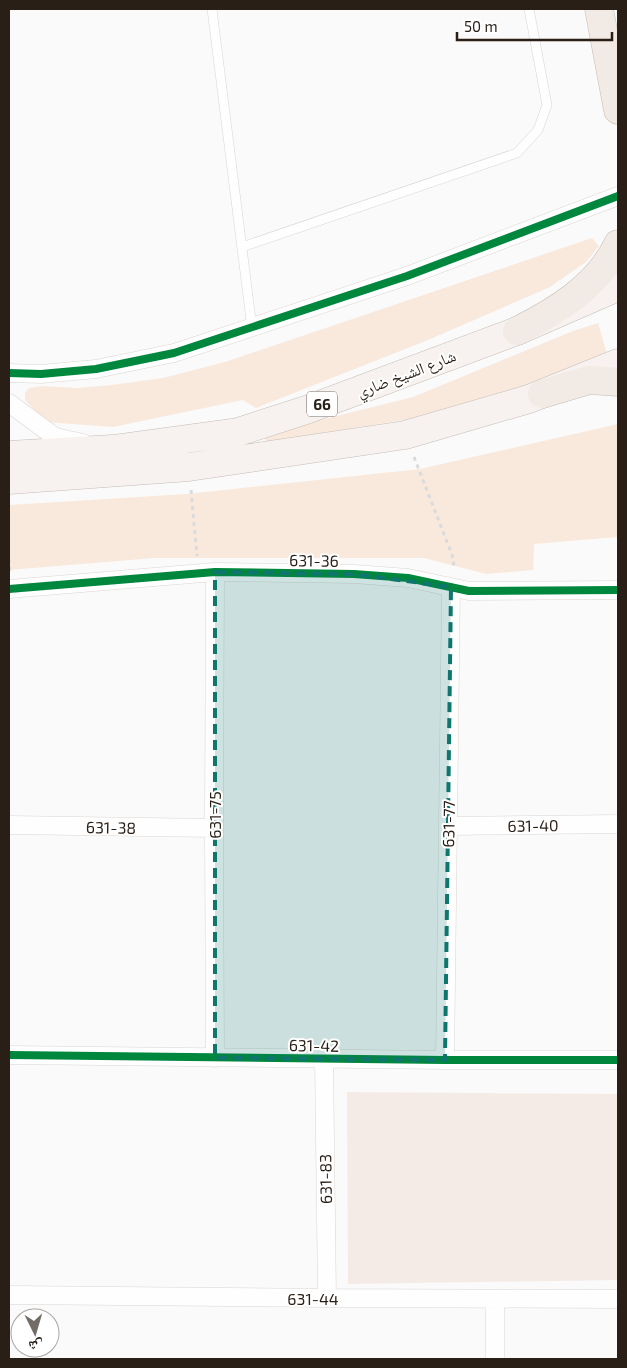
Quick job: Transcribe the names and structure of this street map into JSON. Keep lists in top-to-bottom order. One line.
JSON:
{"streets":{"main road":["شارع الشيخ ضاري","66"],"street":["631-36","631-75","631-77","631-40","631-38","631-42","631-83","631-44"]},"crossings":[["631-36","631-75"],["631-36","631-77"],["631-75","631-38"],["631-75","631-42"],["631-77","631-40"],["631-77","631-42"],["631-42","631-83"],["631-83","631-44"]],"scale_bar":"50 m","north":"bottom"}
